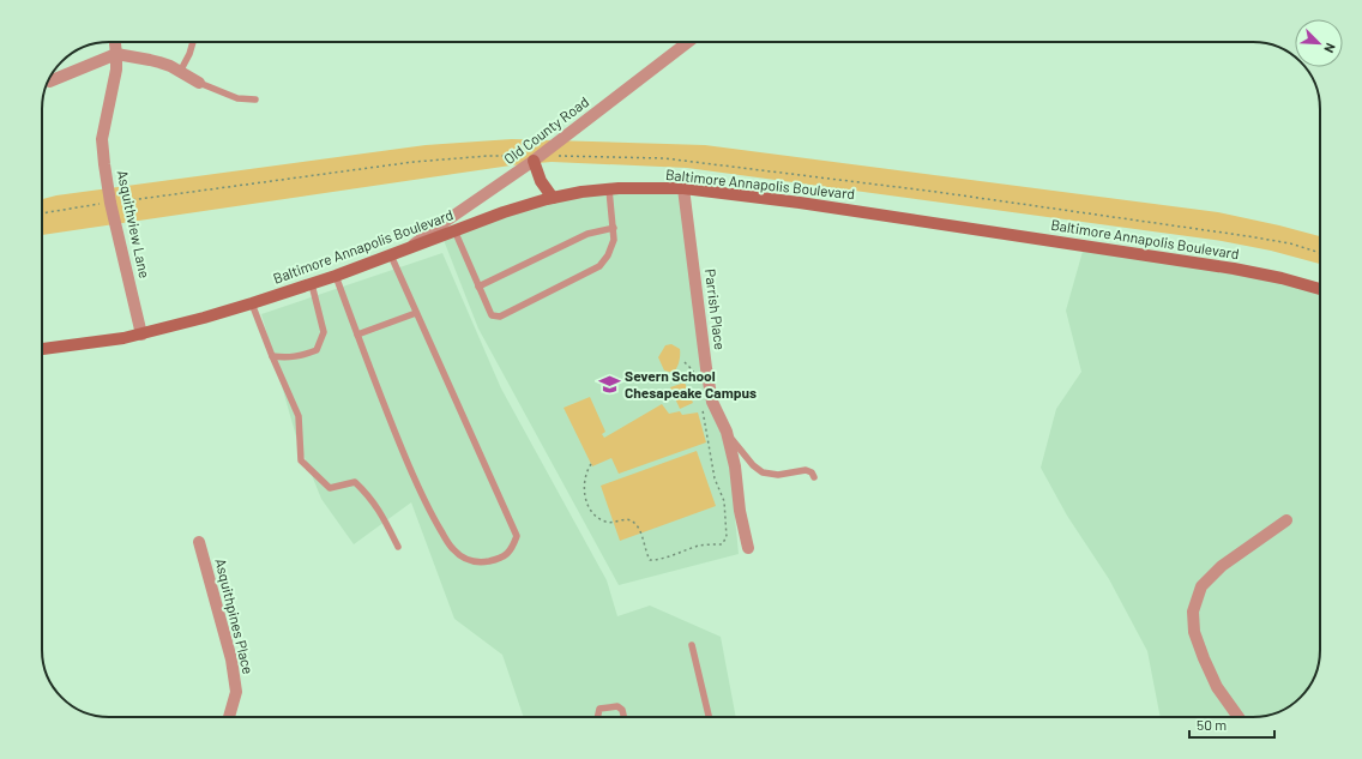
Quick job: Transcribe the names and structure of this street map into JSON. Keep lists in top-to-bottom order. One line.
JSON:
{"streets":{"street":["Old County Road","Baltimore Annapolis Boulevard","Asquithview Lane","Parrish Place","Asquithpines Place"]},"crossings":[["Old County Road","Baltimore Annapolis Boulevard"],["Baltimore Annapolis Boulevard","Asquithview Lane"],["Baltimore Annapolis Boulevard","Parrish Place"]],"places":{"school or university":["Severn School Chesapeake Campus"]},"scale_bar":"50 m","north":"bottom right"}
